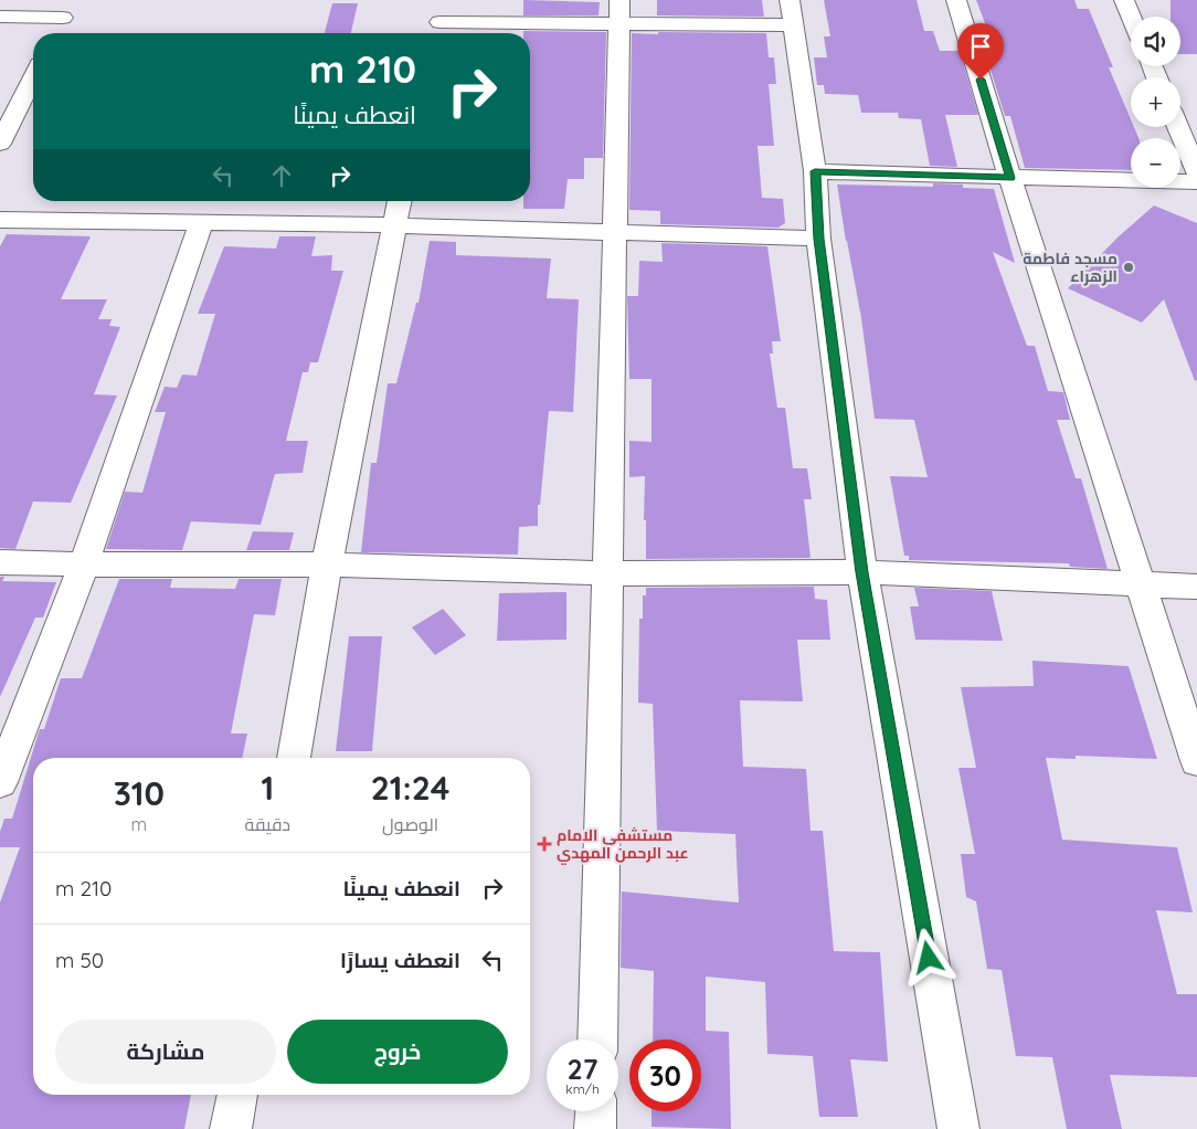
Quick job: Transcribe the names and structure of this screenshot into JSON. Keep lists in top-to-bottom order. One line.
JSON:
{"places":{"other":["مسجد فاطمة الزهراء"],"health":["مستشفى الامام عبد الرحمن المهدي"]},"page":{"map_buttons":["+","−"],"turn":["210 m","انعطف يمينًا"],"eta":["21:24","الوصول","1","دقيقة","310","m"],"list":[{"name":"انعطف يمينًا","value":"210 m"},{"name":"انعطف يسارًا","value":"50 m"}],"buttons":["خروج","مشاركة"],"speed":"27 km/h","limit":"30"}}
